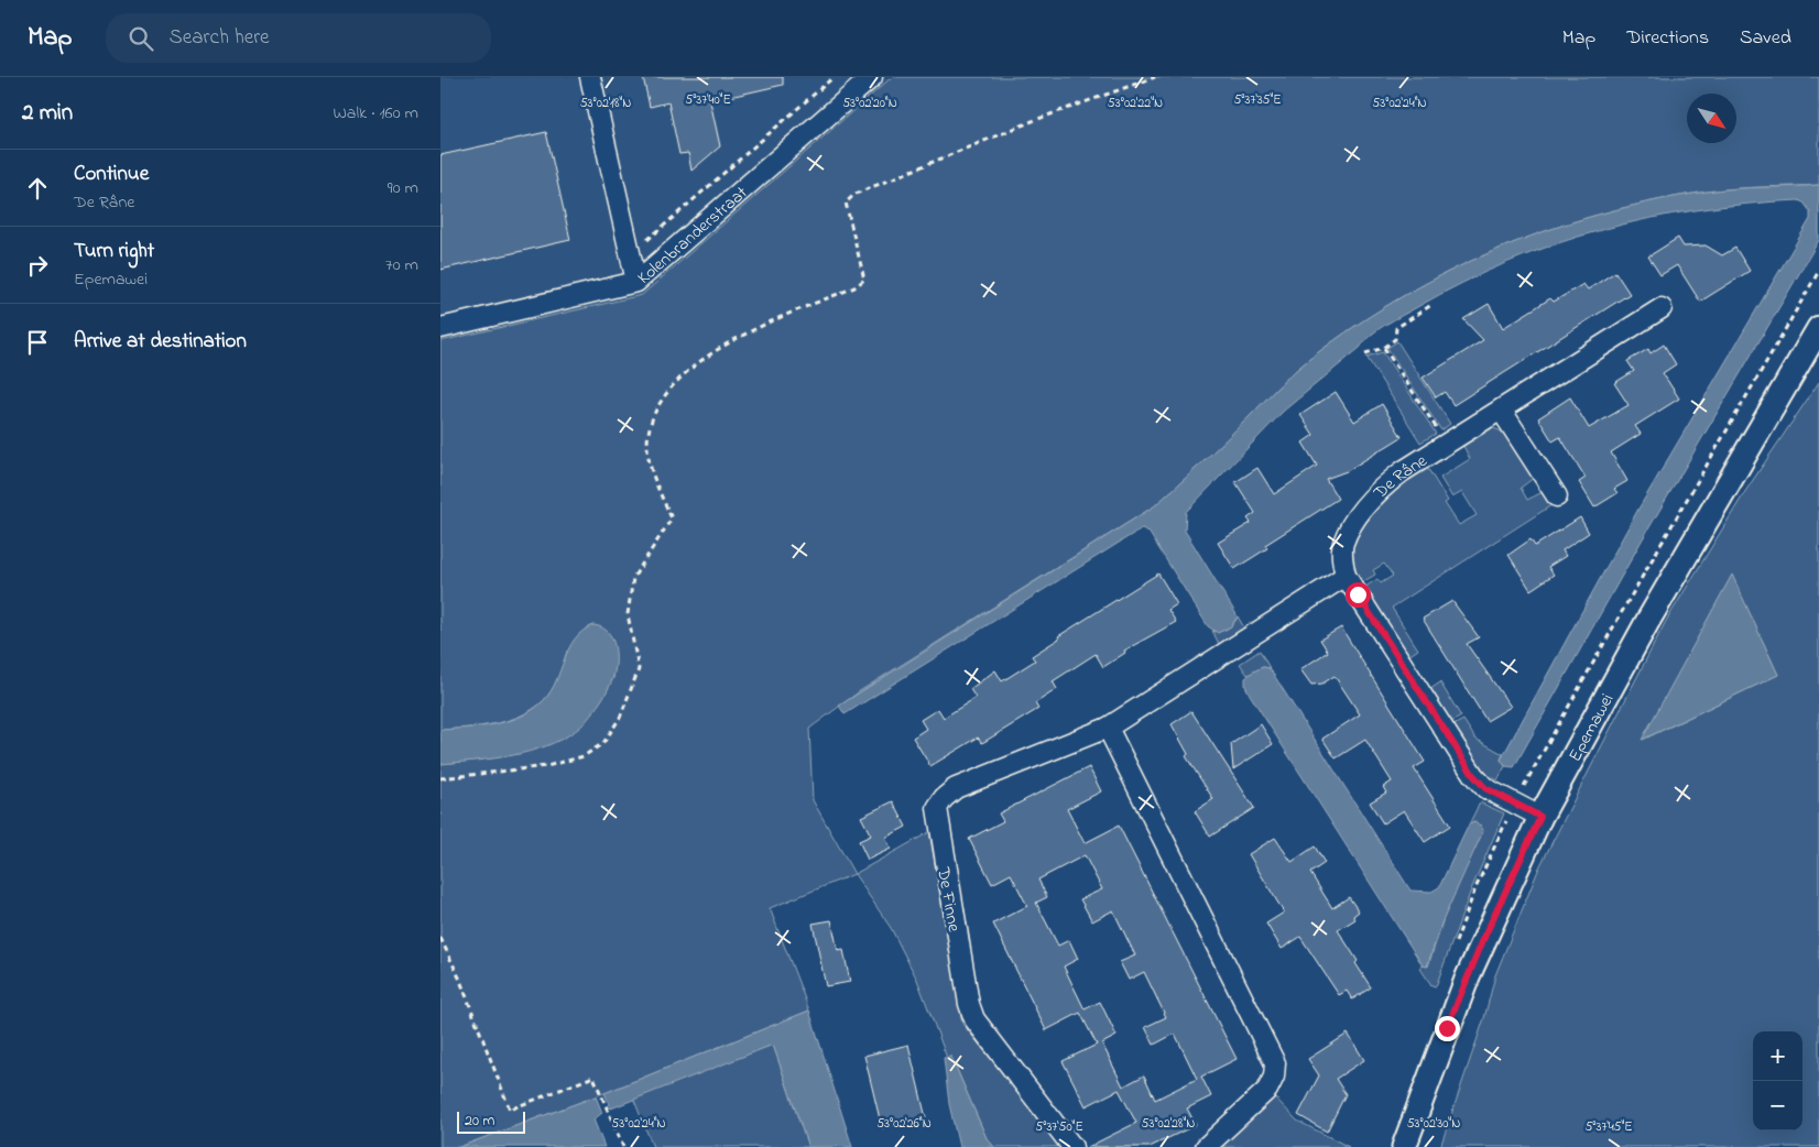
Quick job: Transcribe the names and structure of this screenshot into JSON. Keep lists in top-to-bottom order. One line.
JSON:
{"streets":{"street":["Kolenbranderstraat","De Râne","Epemawei","De Finne"]},"crossings":[["De Râne","Epemawei"],["De Râne","De Finne"]],"scale_bar":"20 m","north":"bottom right","page":{"header":"Map","search":"Search here","nav":["Map","Directions","Saved"],"heading":["2 min","Walk · 160 m"],"list":[["Continue","De Râne","90 m"],["Turn right","Epemawei","70 m"],"Arrive at destination"],"map_buttons":["+","−"],"scale":"20 m"},"coordinates":["5°37'40\"E","5°37'35\"E","53°02'18\"N","53°02'22\"N","53°02'24\"N","53°02'20\"N","53°02'26\"N","53°02'28\"N","53°02'30\"N","5°37'50\"E","5°37'45\"E"]}
